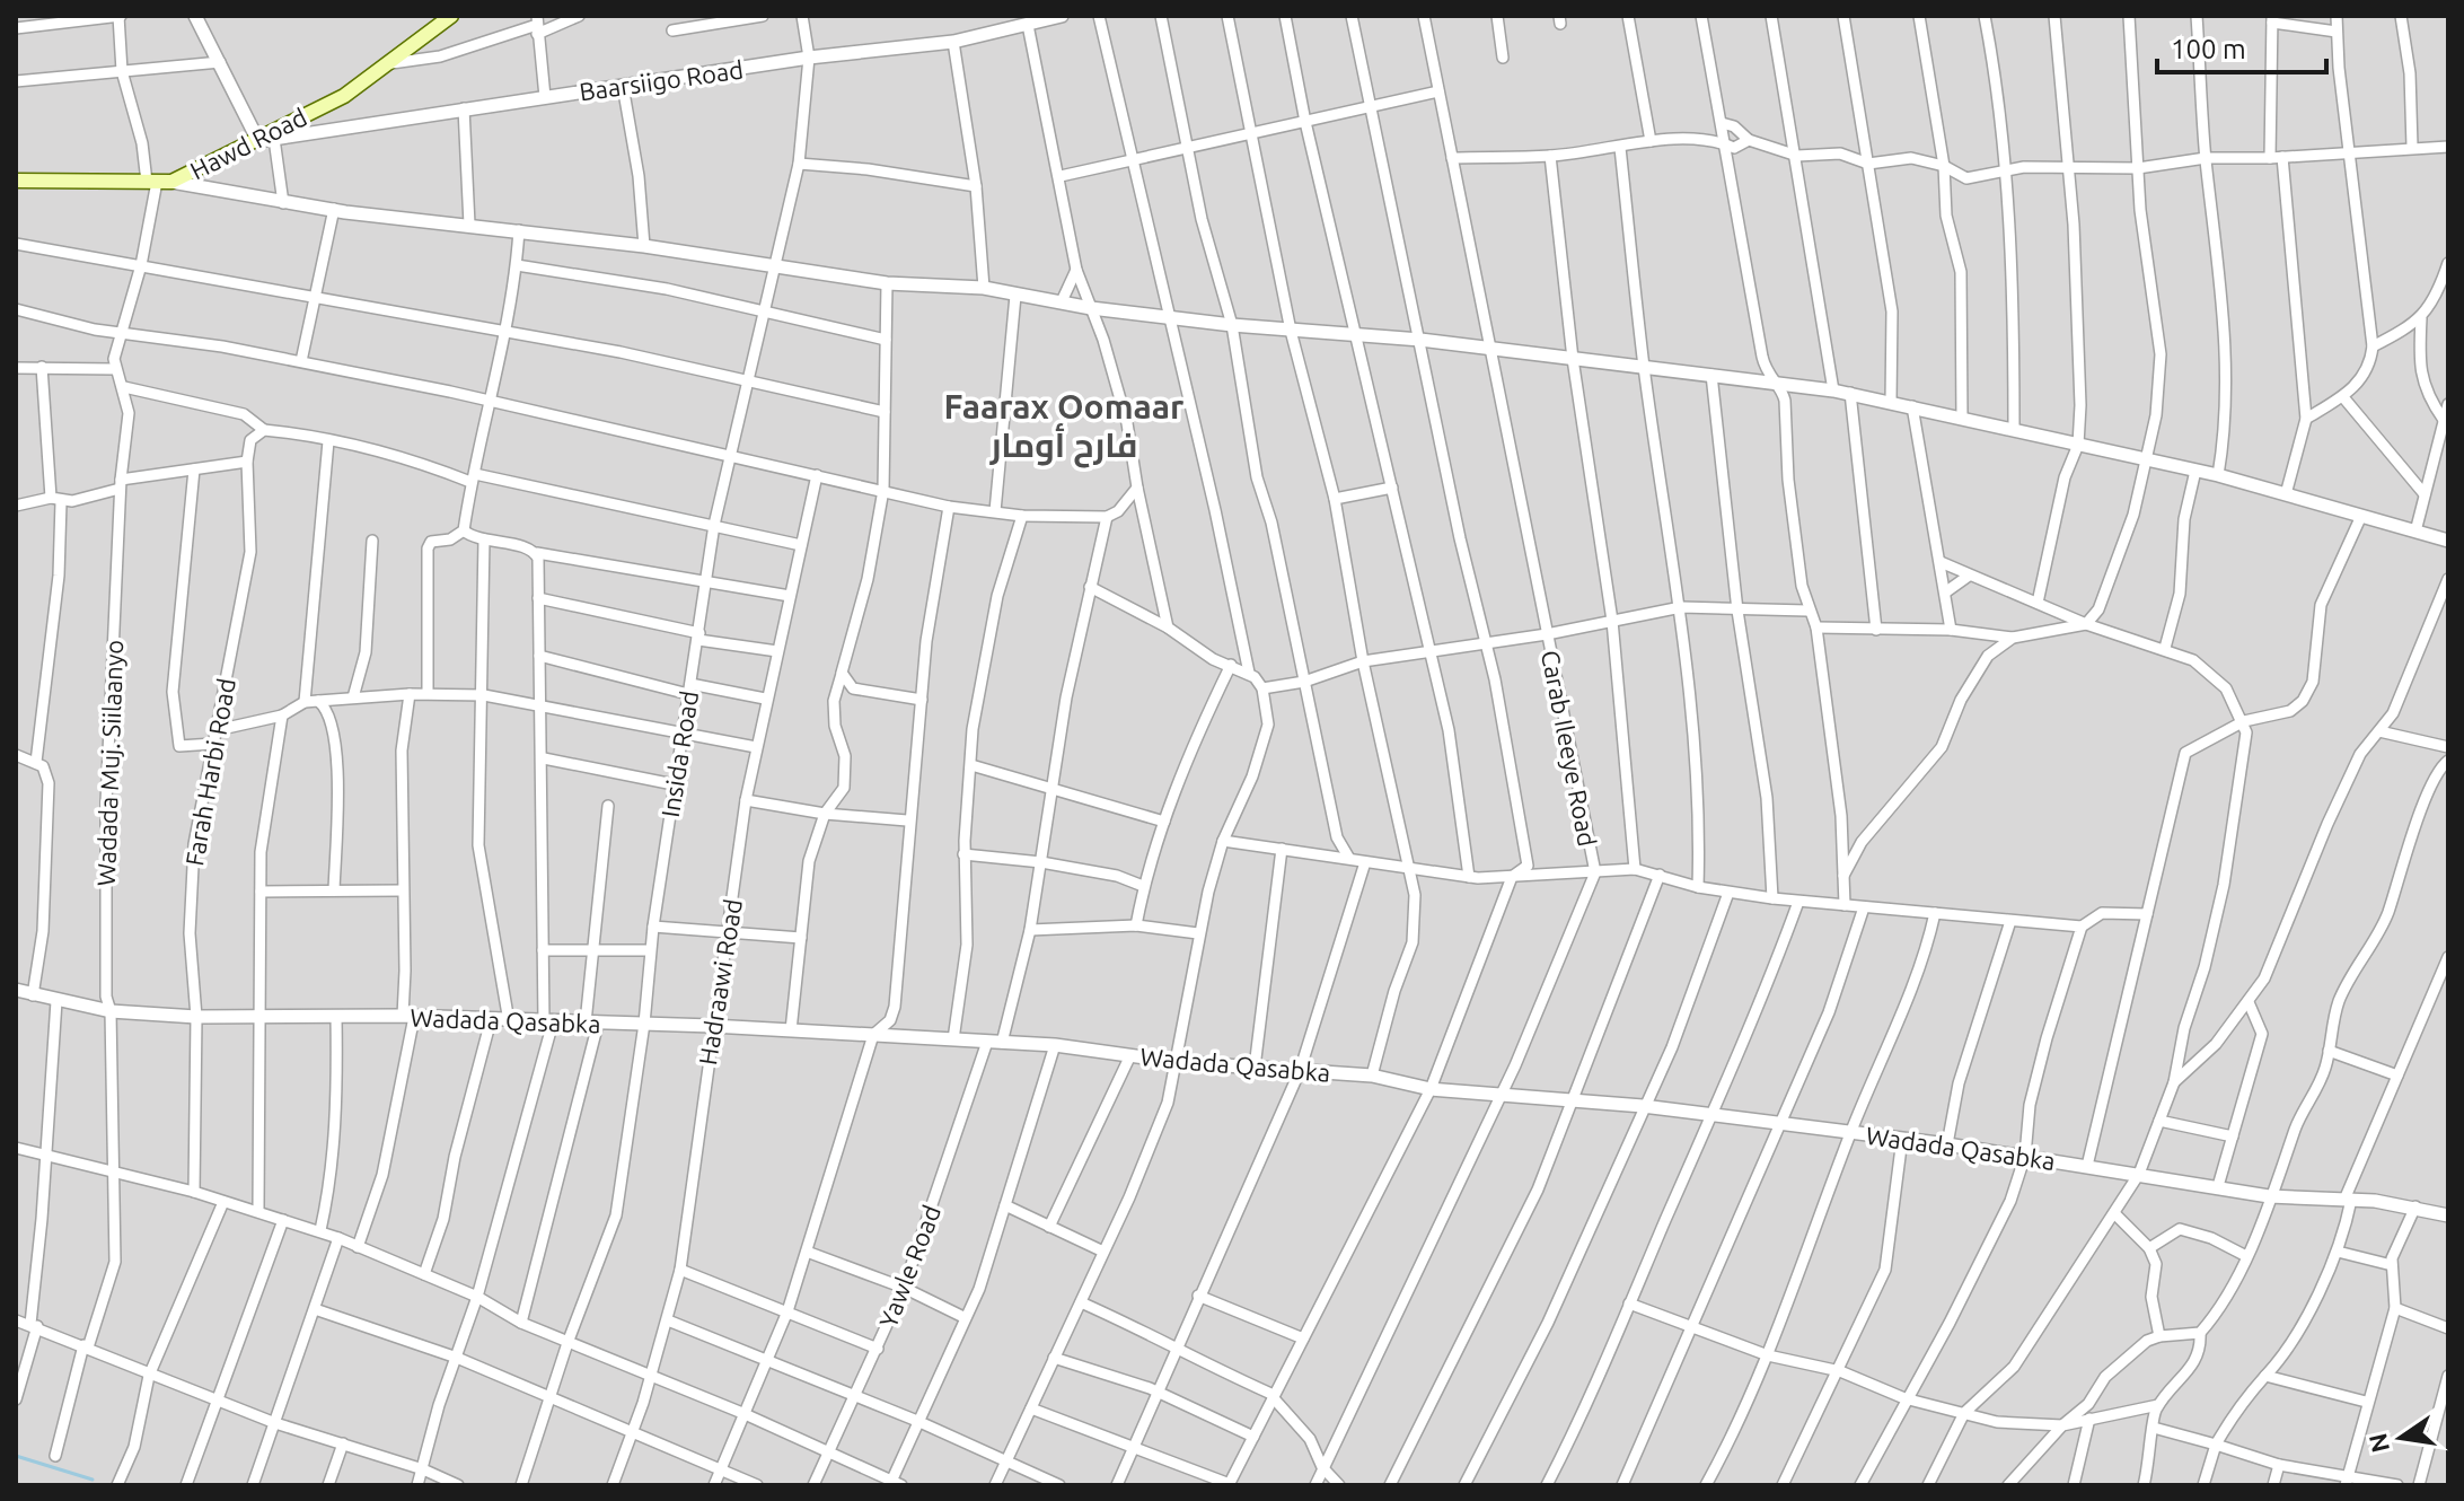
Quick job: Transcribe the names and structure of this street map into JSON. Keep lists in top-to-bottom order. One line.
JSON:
{"streets":{"main road":["Hawd Road"],"street":["Baarsiigo Road","Carab Ileeye Road","Insida Road","Wadada Muj. Siilaanyo","Farah Harbi Road","Hadraawi Road","Wadada Qasabka","Yawle Road"]},"crossings":[["Baarsiigo Road","Hawd Road"],["Baarsiigo Road","Insida Road"],["Carab Ileeye Road","Wadada Qasabka"],["Insida Road","Wadada Qasabka"],["Wadada Muj. Siilaanyo","Wadada Qasabka"],["Farah Harbi Road","Wadada Qasabka"],["Hadraawi Road","Wadada Qasabka"],["Wadada Qasabka","Yawle Road"]],"districts":["Faarax Oomaar فارح أومار"],"scale_bar":"100 m","north":"left"}
